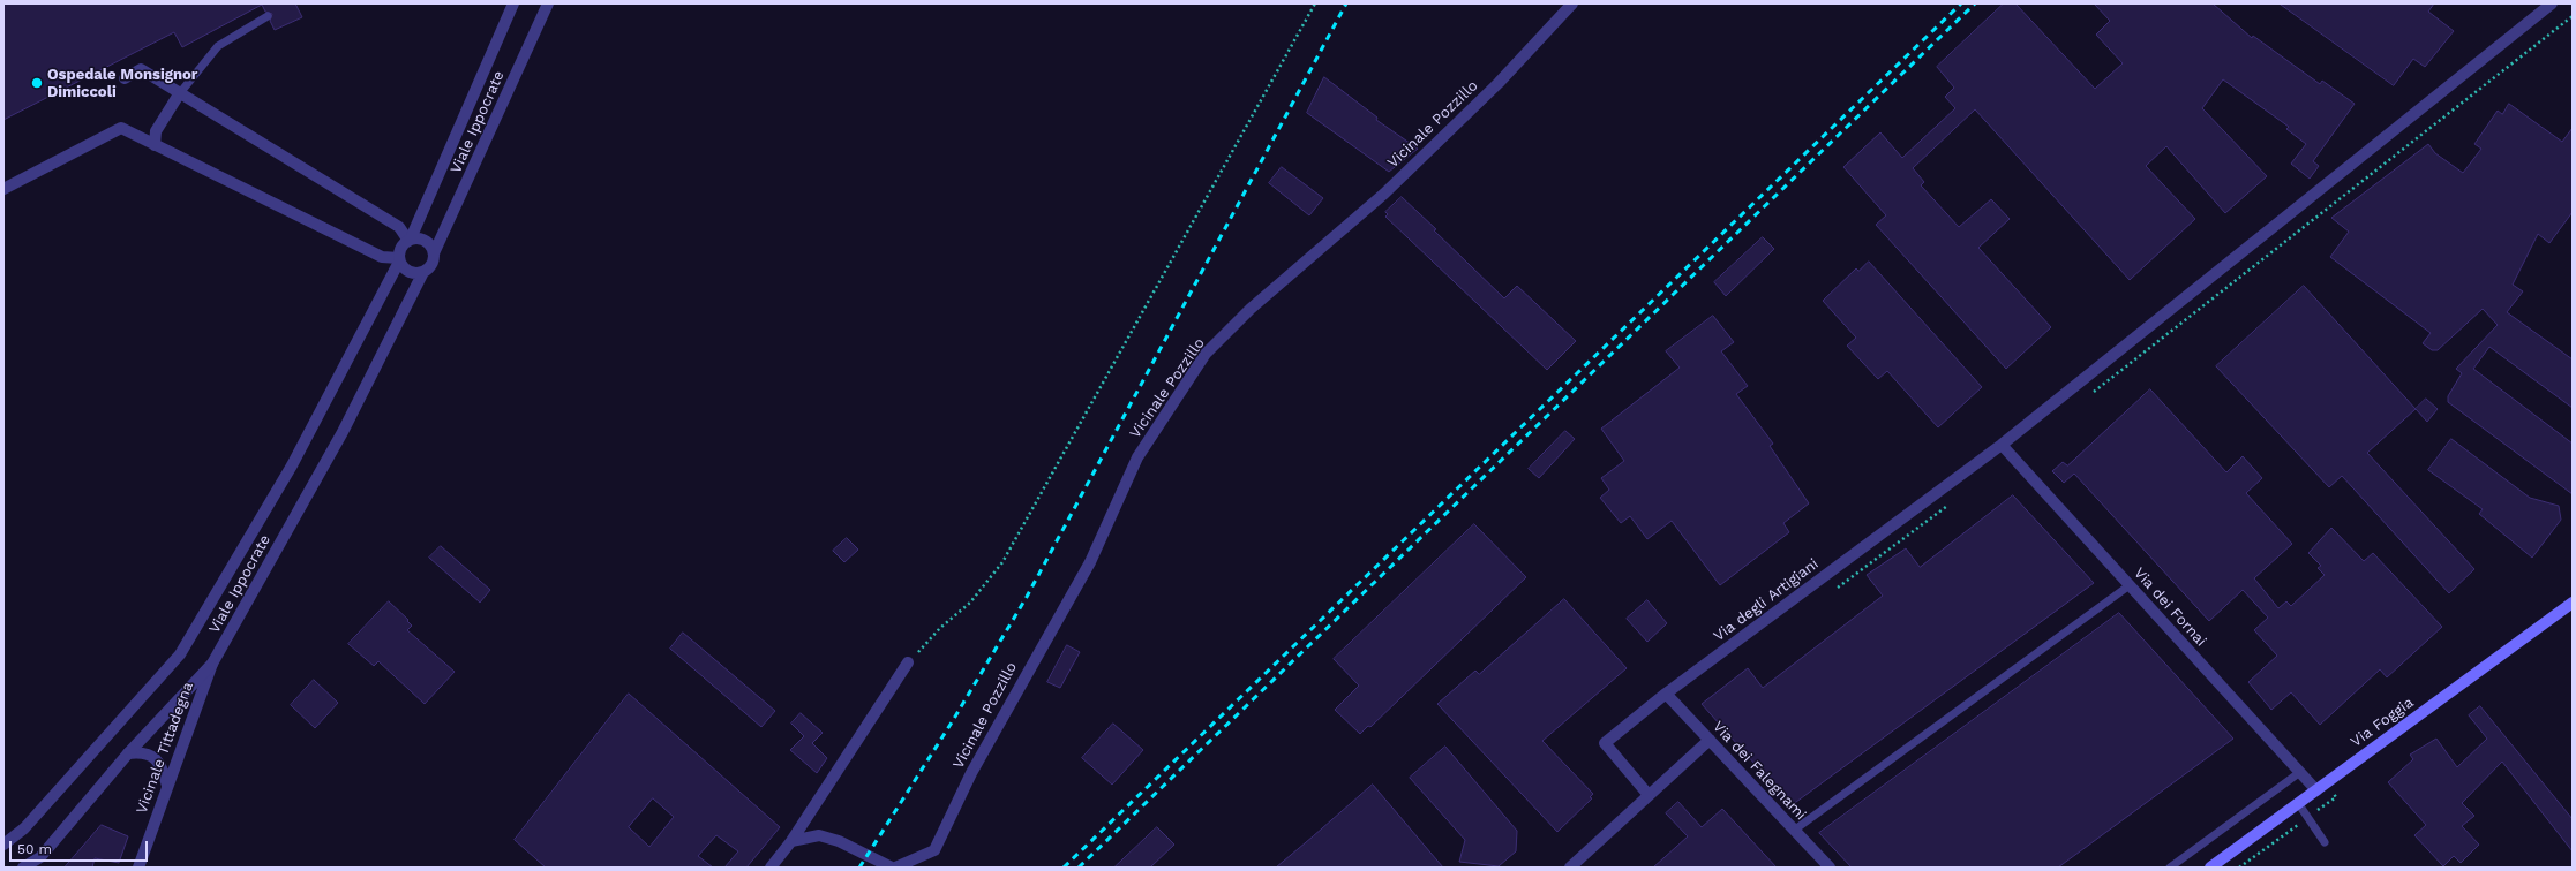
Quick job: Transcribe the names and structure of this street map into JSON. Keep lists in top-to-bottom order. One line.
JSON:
{"streets":{"main road":["Via Foggia"],"street":["Viale Ippocrate","Vicinale Pozzillo","Via degli Artigiani","Via dei Fornai","Vicinale Tittadegna","Via dei Falegnami"]},"crossings":[["Viale Ippocrate","Vicinale Tittadegna"],["Via degli Artigiani","Via dei Fornai"],["Via degli Artigiani","Via dei Falegnami"],["Via dei Fornai","Via Foggia"]],"places":["Ospedale Monsignor Dimiccoli"],"scale_bar":"50 m"}
